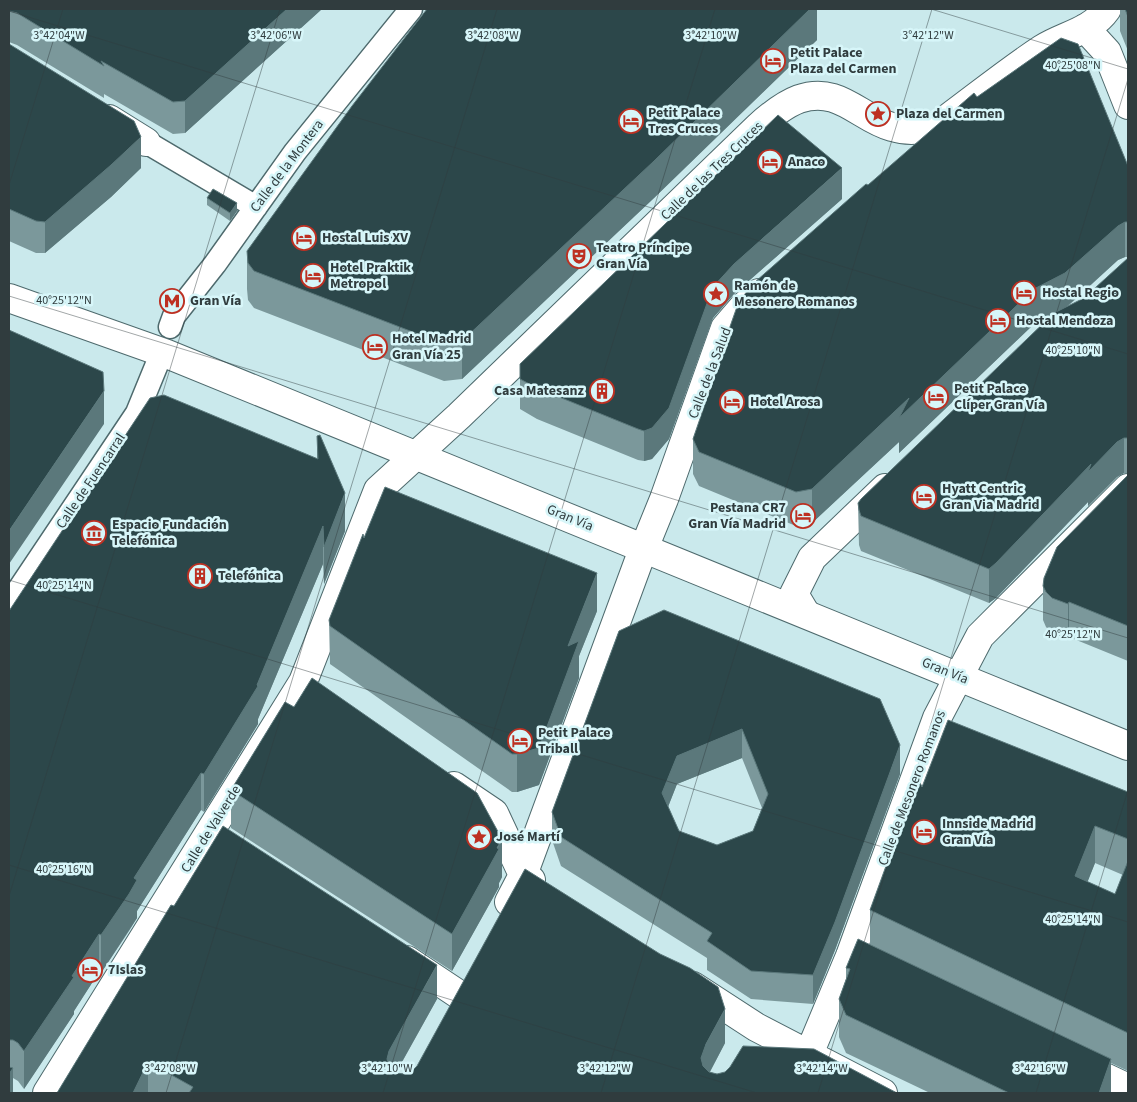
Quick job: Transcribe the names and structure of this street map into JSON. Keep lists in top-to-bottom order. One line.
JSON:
{"streets":{"street":["Calle de la Montera","Calle de las Tres Cruces","Calle de la Salud","Calle de Fuencarral","Gran Vía","Calle de Mesonero Romanos","Calle de Valverde"]},"crossings":[["Calle de la Montera","Calle de Fuencarral"],["Calle de la Montera","Gran Vía"],["Calle de las Tres Cruces","Gran Vía"],["Calle de las Tres Cruces","Calle de Valverde"],["Calle de la Salud","Gran Vía"],["Calle de Fuencarral","Gran Vía"],["Gran Vía","Calle de Mesonero Romanos"],["Gran Vía","Calle de Valverde"]],"places":{"hotel":["Petit Palace Plaza del Carmen","Petit Palace Tres Cruces","Anaco","Hostal Luis XV","Hotel Praktik Metropol","Hostal Regio","Hostal Mendoza","Hotel Madrid Gran Vía 25","Petit Palace Clíper Gran Vía","Hotel Arosa","Hyatt Centric Gran Via Madrid","Pestana CR7 Gran Vía Madrid","Petit Palace Triball","Innside Madrid Gran Vía","7Islas"],"place":["Plaza del Carmen","Ramón de Mesonero Romanos","José Martí"],"theatre":["Teatro Príncipe Gran Vía"],"metro station":["Gran Vía"],"building":["Casa Matesanz","Telefónica"],"museum":["Espacio Fundación Telefónica"]},"coordinates":["3°42'04\"W","3°42'06\"W","3°42'08\"W","3°42'10\"W","3°42'12\"W","40°25'08\"N","40°25'12\"N","40°25'10\"N","40°25'14\"N","40°25'16\"N","3°42'14\"W","3°42'16\"W"]}
